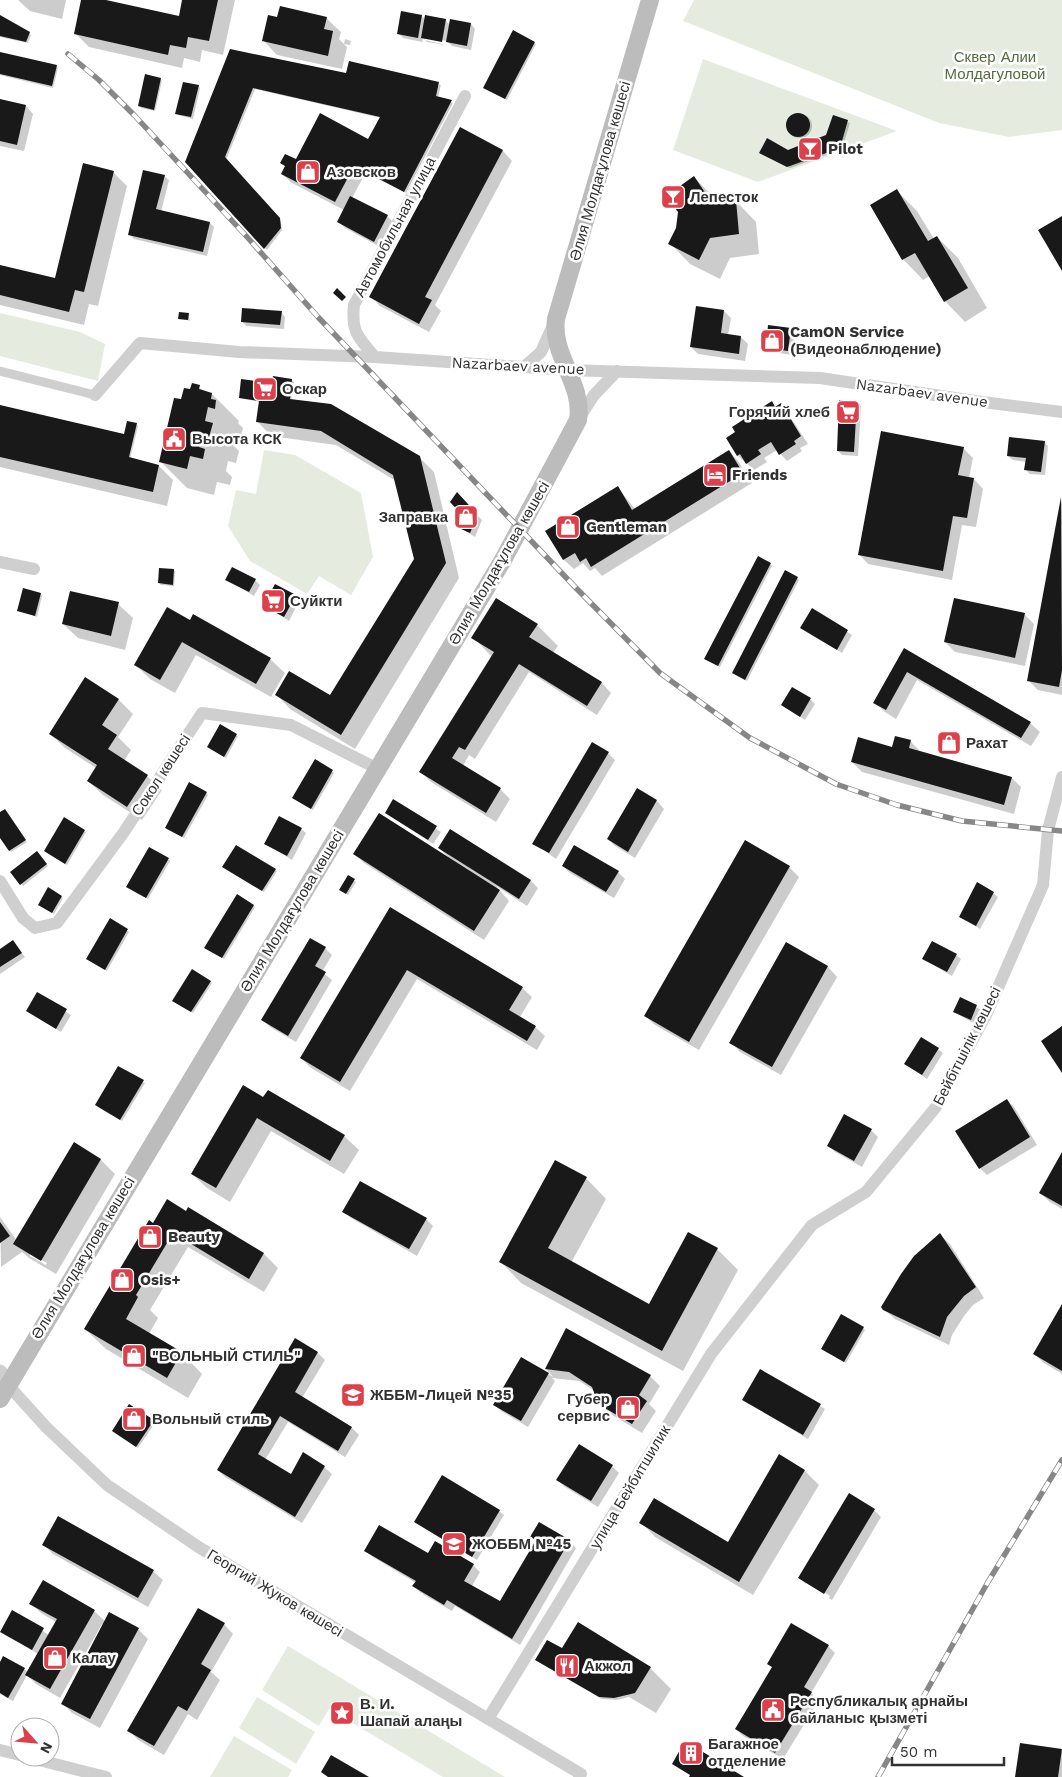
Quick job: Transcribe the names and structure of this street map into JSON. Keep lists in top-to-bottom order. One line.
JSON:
{"streets":{"main road":["Әлия Молдағұлова көшесі"],"street":["Автомобильная улица","Nazarbaev avenue","Сокол көшесі","Бейбітшілік көшесі","улица Бейбитшилик","Георгий Жуков көшесі"]},"crossings":[["Әлия Молдағұлова көшесі","Nazarbaev avenue"],["Әлия Молдағұлова көшесі","Сокол көшесі"],["Әлия Молдағұлова көшесі","Георгий Жуков көшесі"],["Автомобильная улица","Nazarbaev avenue"],["Бейбітшілік көшесі","улица Бейбитшилик"],["улица Бейбитшилик","Георгий Жуков көшесі"]],"parks":["Сквер Алии Молдагуловой"],"places":{"bar":["Pilot","Лепесток"],"shop":["Азовсков","CamON Service (Видеонаблюдение)","Заправка","Gentleman","Рахат","Beauty","Osis+","\"ВОЛЬНЫЙ СТИЛЬ\"","Губер сервис","Вольный стиль","Калау"],"supermarket":["Оскар","Горячий хлеб","Суйкти"],"public building":["Высота КСК","Республикалық арнайы байланыс қызметі"],"hotel":["Friends"],"school or university":["ЖББМ-Лицей №35","ЖОББМ №45"],"restaurant":["Акжол"],"place":["В. И. Шапай алаңы"],"building":["Багажное отделение"]},"scale_bar":"50 m","north":"bottom right"}
